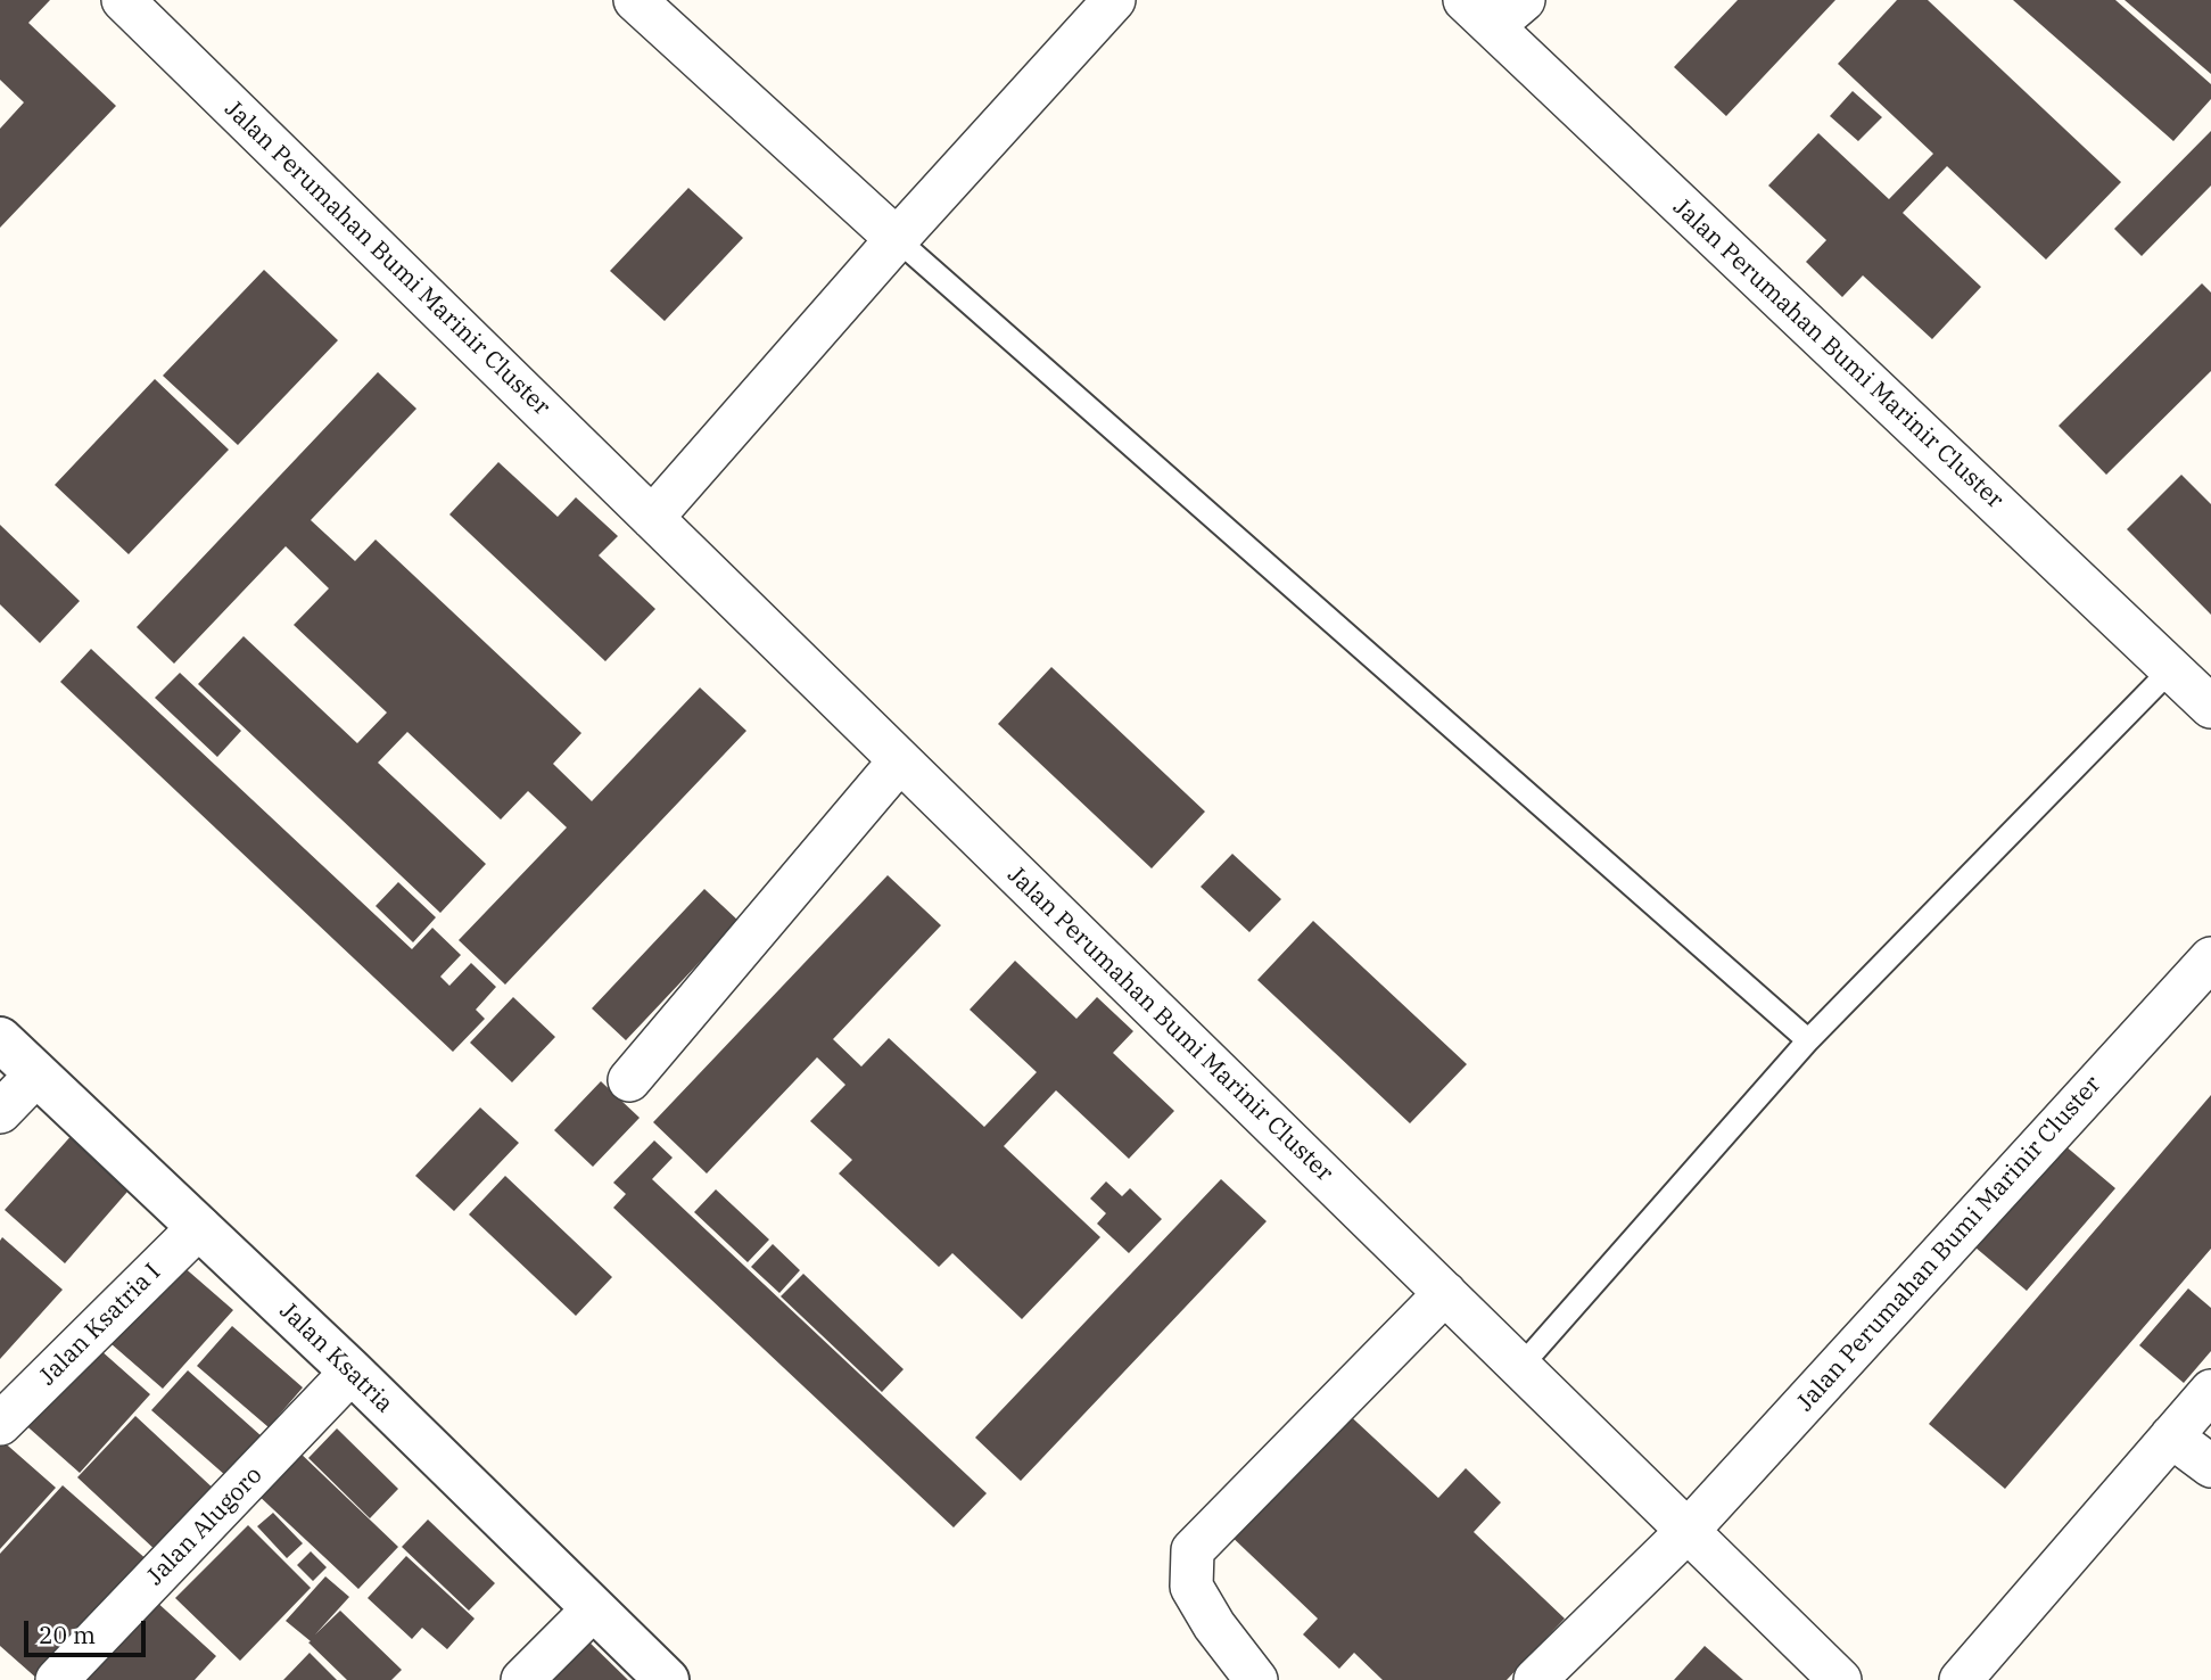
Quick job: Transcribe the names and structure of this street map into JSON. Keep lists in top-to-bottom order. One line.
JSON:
{"streets":{"street":["Jalan Perumahan Bumi Marinir Cluster","Jalan Ksatria I","Jalan Ksatria","Jalan Alugoro"]},"crossings":[["Jalan Ksatria I","Jalan Ksatria"],["Jalan Ksatria","Jalan Alugoro"]],"scale_bar":"20 m"}
